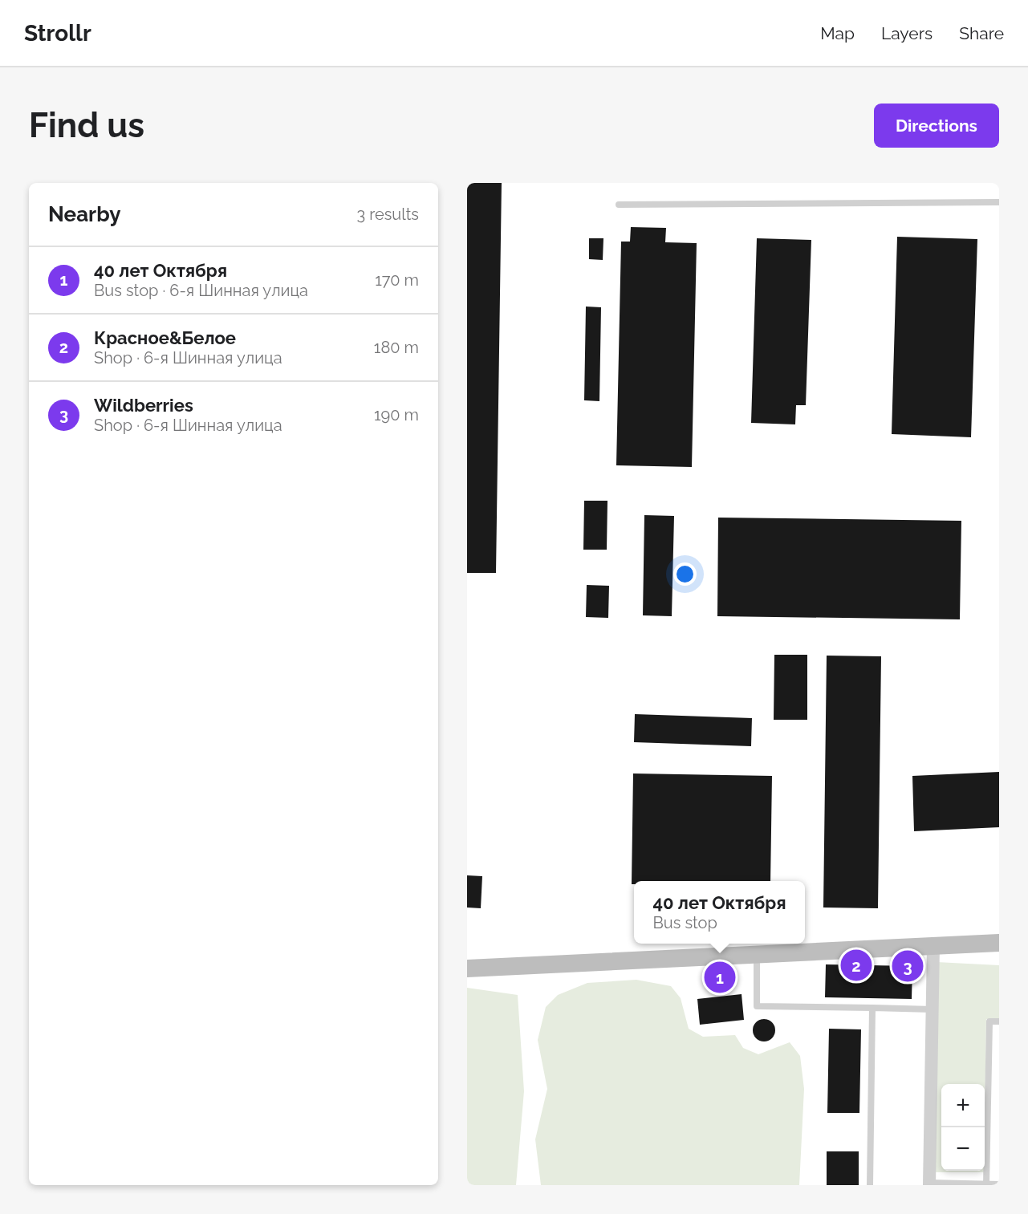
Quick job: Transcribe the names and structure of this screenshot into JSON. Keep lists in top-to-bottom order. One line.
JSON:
{"page":{"header":"Strollr","nav":["Map","Layers","Share"],"buttons":"Directions","title":"Find us","heading":["Nearby","3 results"],"list":[{"mark":"1","name":"40 лет Октября","note":"Bus stop · 6-я Шинная улица","value":"170 m"},{"mark":"2","name":"Красное&Белое","note":"Shop · 6-я Шинная улица","value":"180 m"},{"mark":"3","name":"Wildberries","note":"Shop · 6-я Шинная улица","value":"190 m"}],"popup":["40 лет Октября","Bus stop"],"pins":["2","3","1"],"map_buttons":["+","−"]}}
